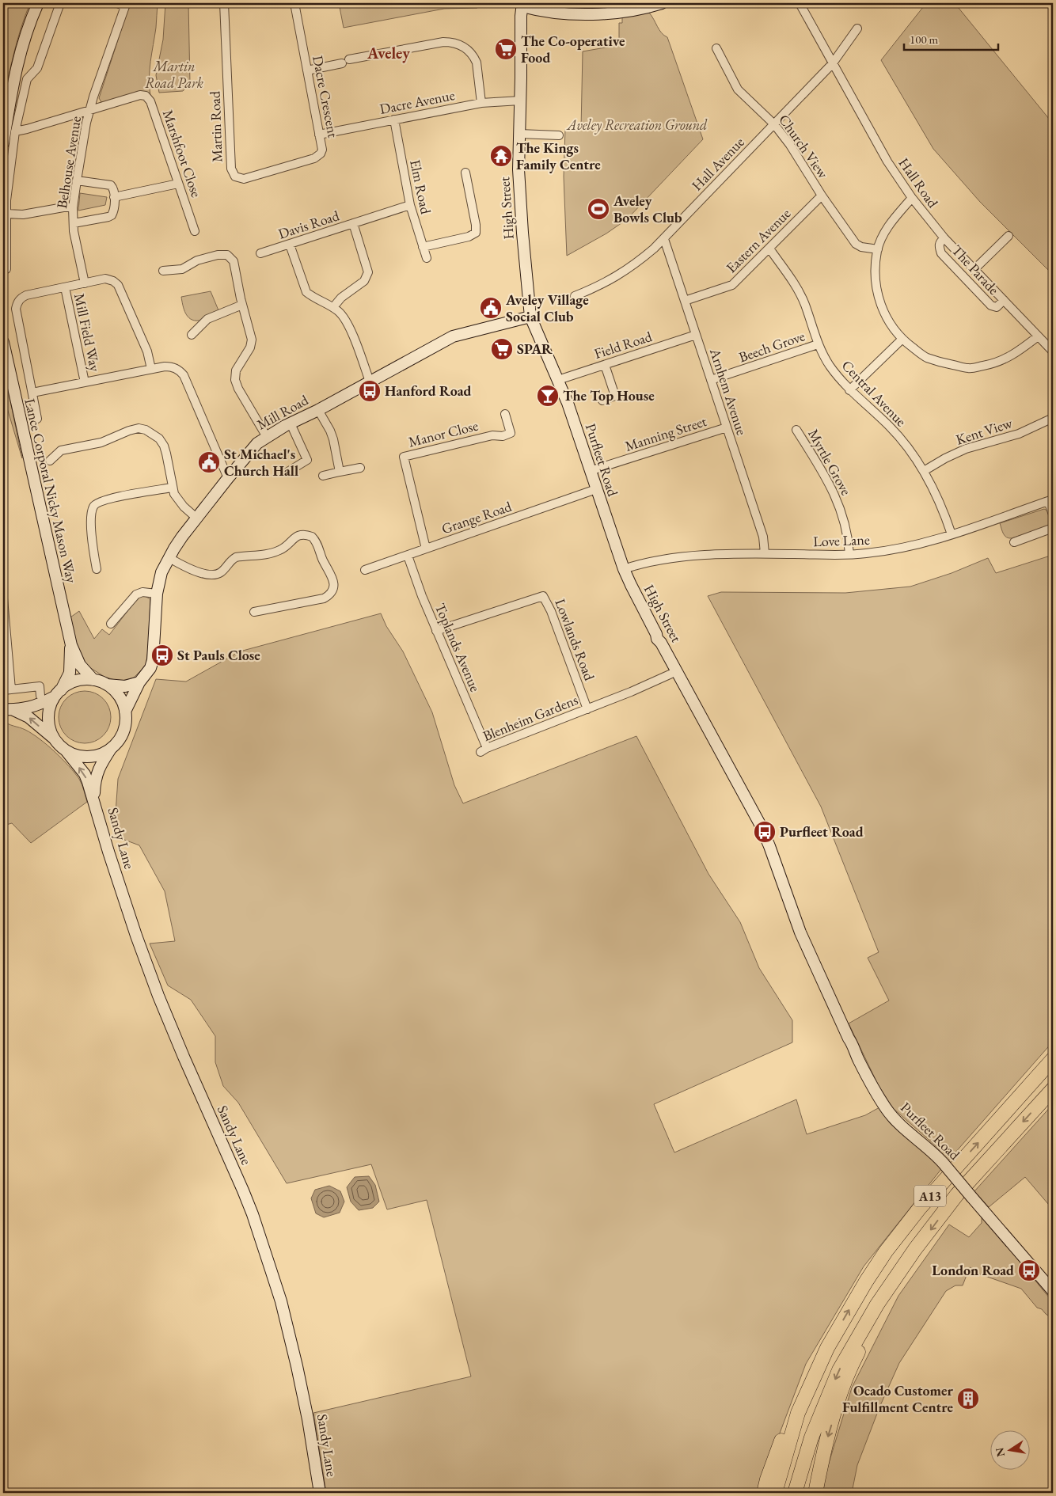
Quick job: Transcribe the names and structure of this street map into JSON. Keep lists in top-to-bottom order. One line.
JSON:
{"streets":{"highway":["A13"],"street":["Dacre Crescent","Dacre Avenue","Martin Road","Church View","Marshfoot Close","Belhouse Avenue","Hall Avenue","Hall Road","Elm Road","High Street","Davis Road","Eastern Avenue","The Parade","Mill Field Way","Field Road","Beech Grove","Arnhem Avenue","Central Avenue","Mill Road","Kent View","Manor Close","Manning Street","Purfleet Road","Myrtle Grove","Lance Corporal Nicky Mason Way","Grange Road","Love Lane","Lowlands Road","Toplands Avenue","Blenheim Gardens","Sandy Lane"]},"crossings":[["Dacre Crescent","Dacre Avenue"],["Dacre Crescent","Martin Road"],["Dacre Avenue","Elm Road"],["Dacre Avenue","High Street"],["Church View","Hall Avenue"],["Church View","Eastern Avenue"],["Marshfoot Close","Belhouse Avenue"],["Hall Avenue","Hall Road"],["Hall Avenue","Arnhem Avenue"],["Hall Road","The Parade"],["Elm Road","Davis Road"],["High Street","Mill Road"],["High Street","Purfleet Road"],["High Street","Love Lane"],["High Street","Blenheim Gardens"],["Eastern Avenue","Arnhem Avenue"],["Eastern Avenue","Central Avenue"],["Field Road","Arnhem Avenue"],["Field Road","Purfleet Road"],["Beech Grove","Arnhem Avenue"],["Beech Grove","Central Avenue"],["Arnhem Avenue","Manning Street"],["Arnhem Avenue","Love Lane"],["Central Avenue","Kent View"],["Central Avenue","Love Lane"],["Mill Road","Purfleet Road"],["Mill Road","Lance Corporal Nicky Mason Way"],["Mill Road","Sandy Lane"],["Manor Close","Grange Road"],["Manning Street","Purfleet Road"],["Purfleet Road","Grange Road"],["Purfleet Road","Love Lane"],["Purfleet Road","Blenheim Gardens"],["Myrtle Grove","Love Lane"],["Lance Corporal Nicky Mason Way","Sandy Lane"],["Grange Road","Toplands Avenue"],["Lowlands Road","Toplands Avenue"],["Lowlands Road","Blenheim Gardens"],["Toplands Avenue","Blenheim Gardens"]],"districts":["Aveley"],"parks":["Martin Road Park","Aveley Recreation Ground"],"places":{"supermarket":["The Co-operative Food","SPAR"],"temple":["The Kings Family Centre"],"sports":["Aveley Bowls Club"],"public building":["Aveley Village Social Club","St Michael's Church Hall"],"bus stop":["Hanford Road","St Pauls Close","Purfleet Road","London Road"],"bar":["The Top House"],"building":["Ocado Customer Fulfillment Centre"]},"scale_bar":"100 m","north":"left"}
